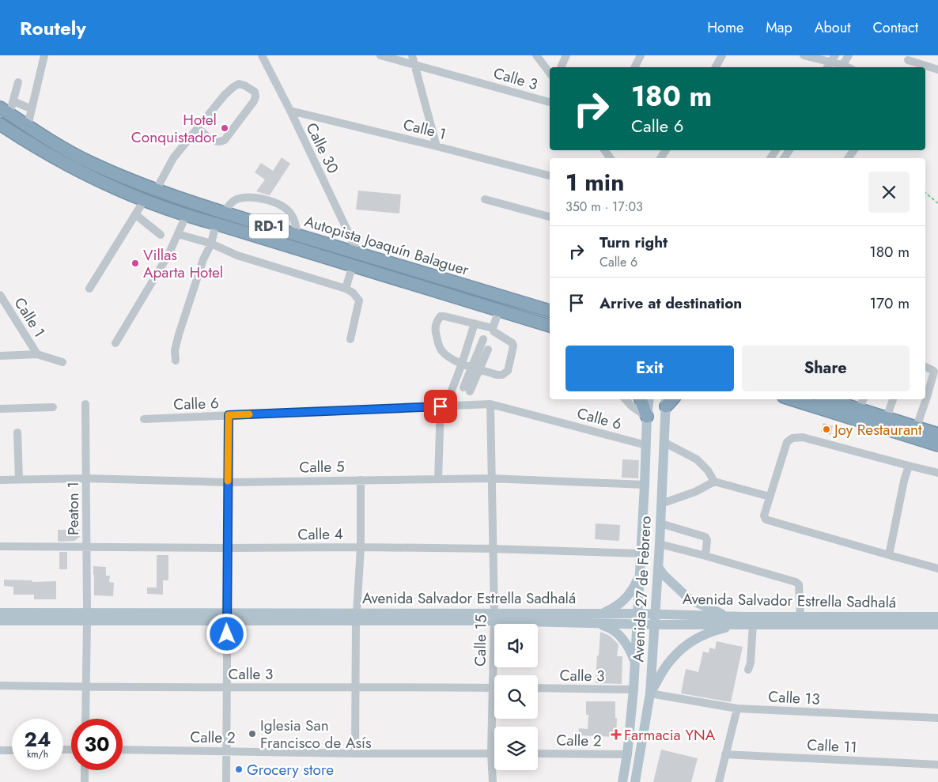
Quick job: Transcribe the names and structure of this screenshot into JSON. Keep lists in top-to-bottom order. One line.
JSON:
{"streets":{"highway":["RD-1","Autopista Joaquín Balaguer"],"main road":["Avenida 27 de Febrero","Avenida Salvador Estrella Sadhalá"],"street":["Calle 3","Calle 1","Calle 30","Calle 6","Calle 5","Peaton 1","Calle 4","Calle 15","Calle 13","Calle 2","Calle 11"]},"crossings":[["Calle 3","Peaton 1"],["Calle 3","Avenida 27 de Febrero"],["Calle 1","Calle 30"],["Calle 30","Autopista Joaquín Balaguer"],["Calle 6","Avenida 27 de Febrero"],["Calle 6","Calle 15"],["Calle 5","Peaton 1"],["Calle 5","Avenida 27 de Febrero"],["Calle 5","Calle 15"],["Peaton 1","Calle 4"],["Peaton 1","Avenida Salvador Estrella Sadhalá"],["Calle 4","Avenida 27 de Febrero"],["Calle 4","Calle 15"],["Avenida 27 de Febrero","Avenida Salvador Estrella Sadhalá"],["Avenida 27 de Febrero","Calle 13"],["Avenida 27 de Febrero","Calle 2"],["Avenida Salvador Estrella Sadhalá","Calle 15"],["Calle 15","Calle 2"]],"places":{"other":["Hotel Conquistador","Villas Aparta Hotel","Joy Restaurant","Iglesia San Francisco de Asís","Grocery store"],"health":["Farmacia YNA"]},"page":{"header":"Routely","nav":["Home","Map","About","Contact"],"turn":["180 m","Calle 6"],"heading":["1 min","350 m · 17:03"],"list":[{"name":"Turn right","note":"Calle 6","value":"180 m"},{"name":"Arrive at destination","value":"170 m"}],"buttons":["Exit","Share"],"speed":"24 km/h","limit":"30"}}
